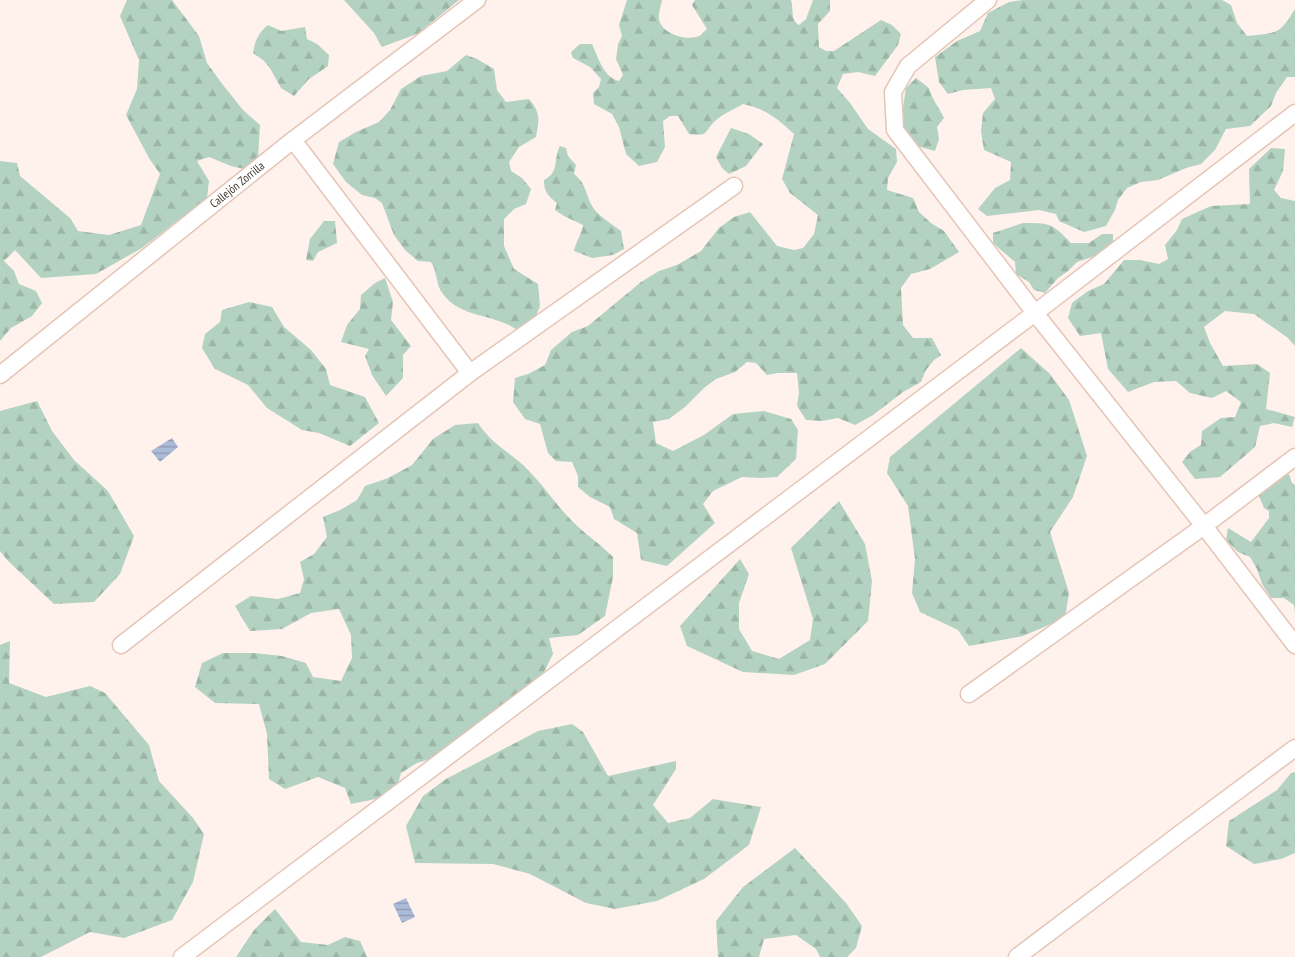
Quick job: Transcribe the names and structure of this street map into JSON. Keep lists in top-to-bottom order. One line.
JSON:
{"streets":{"street":["Callejón Zorrilla"]}}
